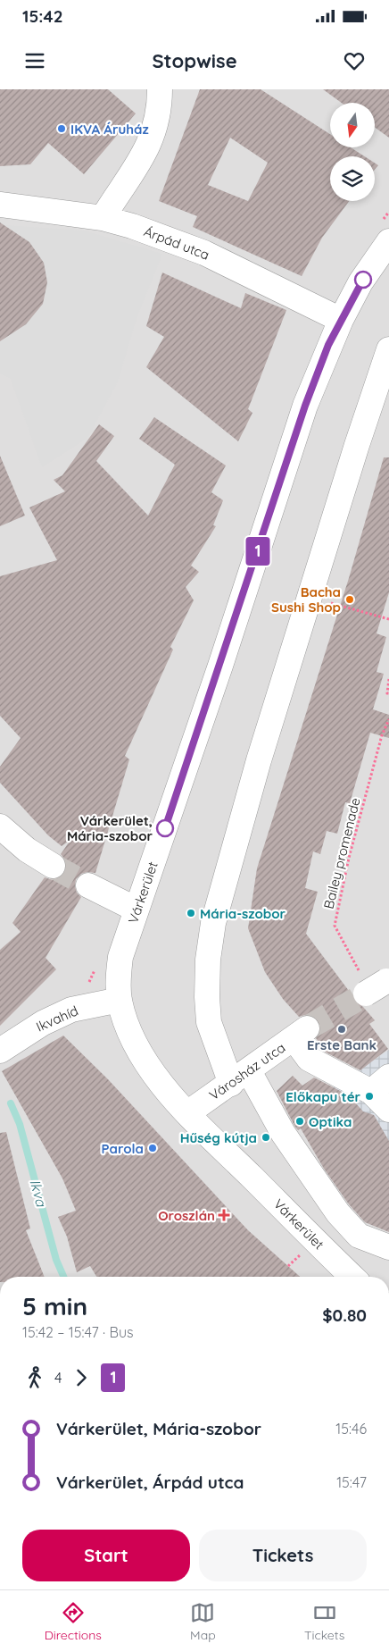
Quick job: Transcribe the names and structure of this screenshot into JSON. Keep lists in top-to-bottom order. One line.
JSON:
{"streets":{"street":["Árpád utca","Várkerület","Ikvahíd","Városház utca"],"path":["Bailey promenade"]},"crossings":[["Árpád utca","Várkerület"],["Várkerület","Ikvahíd"],["Várkerület","Városház utca"]],"water":["Ikva"],"places":{"other":["IKVA Áruház","Bacha Sushi Shop","Várkerület, Mária-szobor","Mária-szobor","Erste Bank","Előkapu tér","Optika","Hűség kútja","Parola"],"health":["Oroszlán"]},"lines":["bus line 1"],"north":"bottom","page":{"status":"15:42","header":"Stopwise","on_map":"1","heading":["5 min","15:42 – 15:47 · Bus","$0.80"],"legs":["4","1"],"list":[{"name":"Várkerület, Mária-szobor","value":"15:46"},{"name":"Várkerület, Árpád utca","value":"15:47"}],"buttons":["Start","Tickets"],"tabs":["Directions","Map","Tickets"]}}
